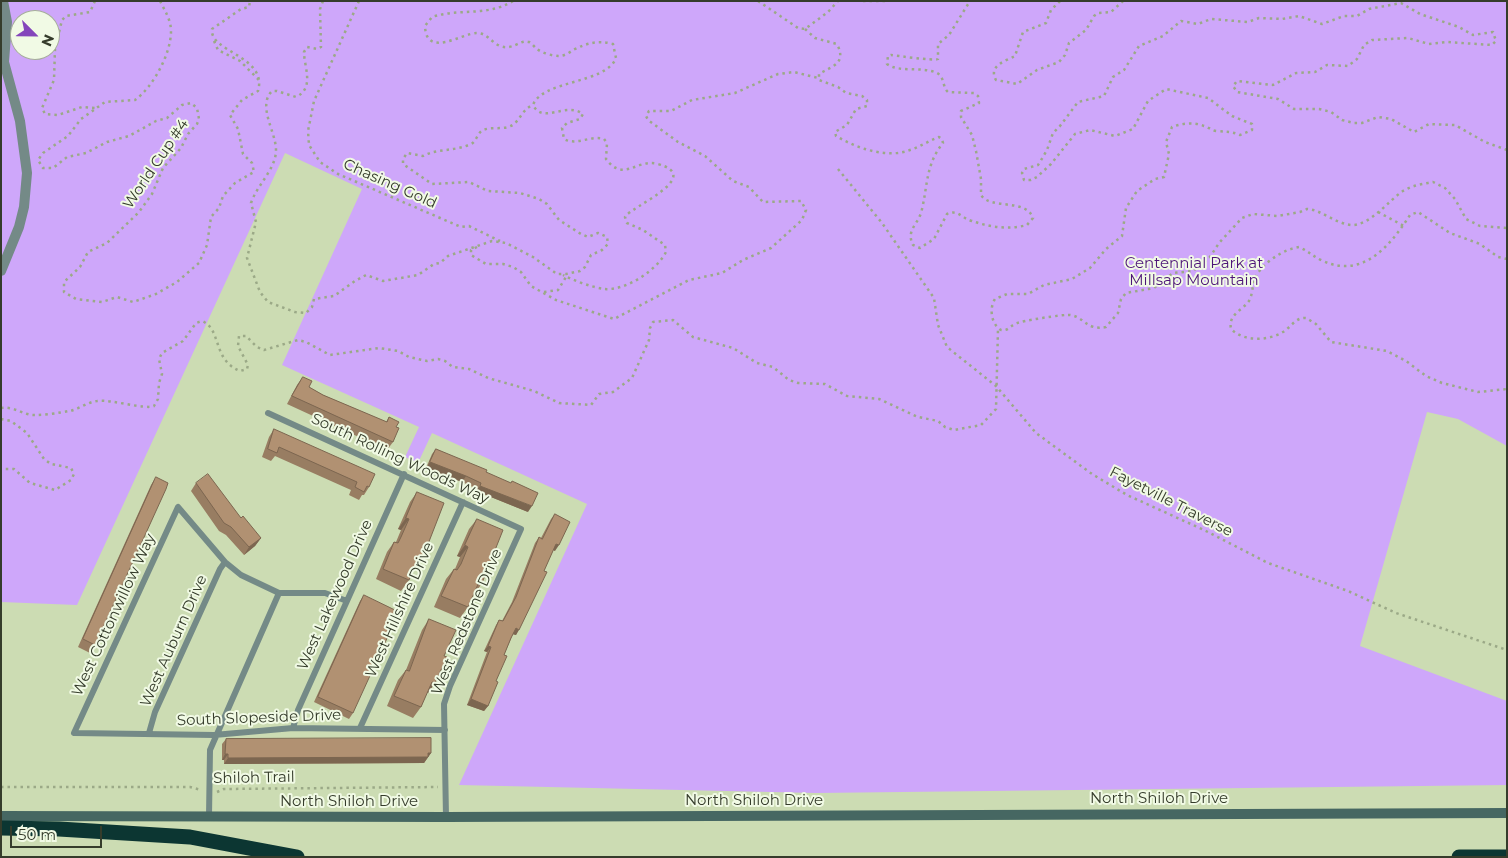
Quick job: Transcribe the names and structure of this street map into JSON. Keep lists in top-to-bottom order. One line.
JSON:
{"streets":{"main road":["North Shiloh Drive"],"lane":["South Rolling Woods Way","West Lakewood Drive","West Hillshire Drive","West Cottonwillow Way","West Redstone Drive","West Auburn Drive","South Slopeside Drive"],"path":["World Cup #4","Chasing Gold","Fayetville Traverse","Shiloh Trail"]},"crossings":[["South Rolling Woods Way","West Lakewood Drive"],["South Rolling Woods Way","West Hillshire Drive"],["South Rolling Woods Way","West Redstone Drive"],["West Lakewood Drive","South Slopeside Drive"],["West Hillshire Drive","South Slopeside Drive"],["West Cottonwillow Way","West Auburn Drive"],["West Cottonwillow Way","South Slopeside Drive"],["West Redstone Drive","South Slopeside Drive"],["West Redstone Drive","Shiloh Trail"],["West Redstone Drive","North Shiloh Drive"],["West Auburn Drive","South Slopeside Drive"]],"parks":["Centennial Park at Millsap Mountain"],"scale_bar":"50 m","north":"bottom right"}
